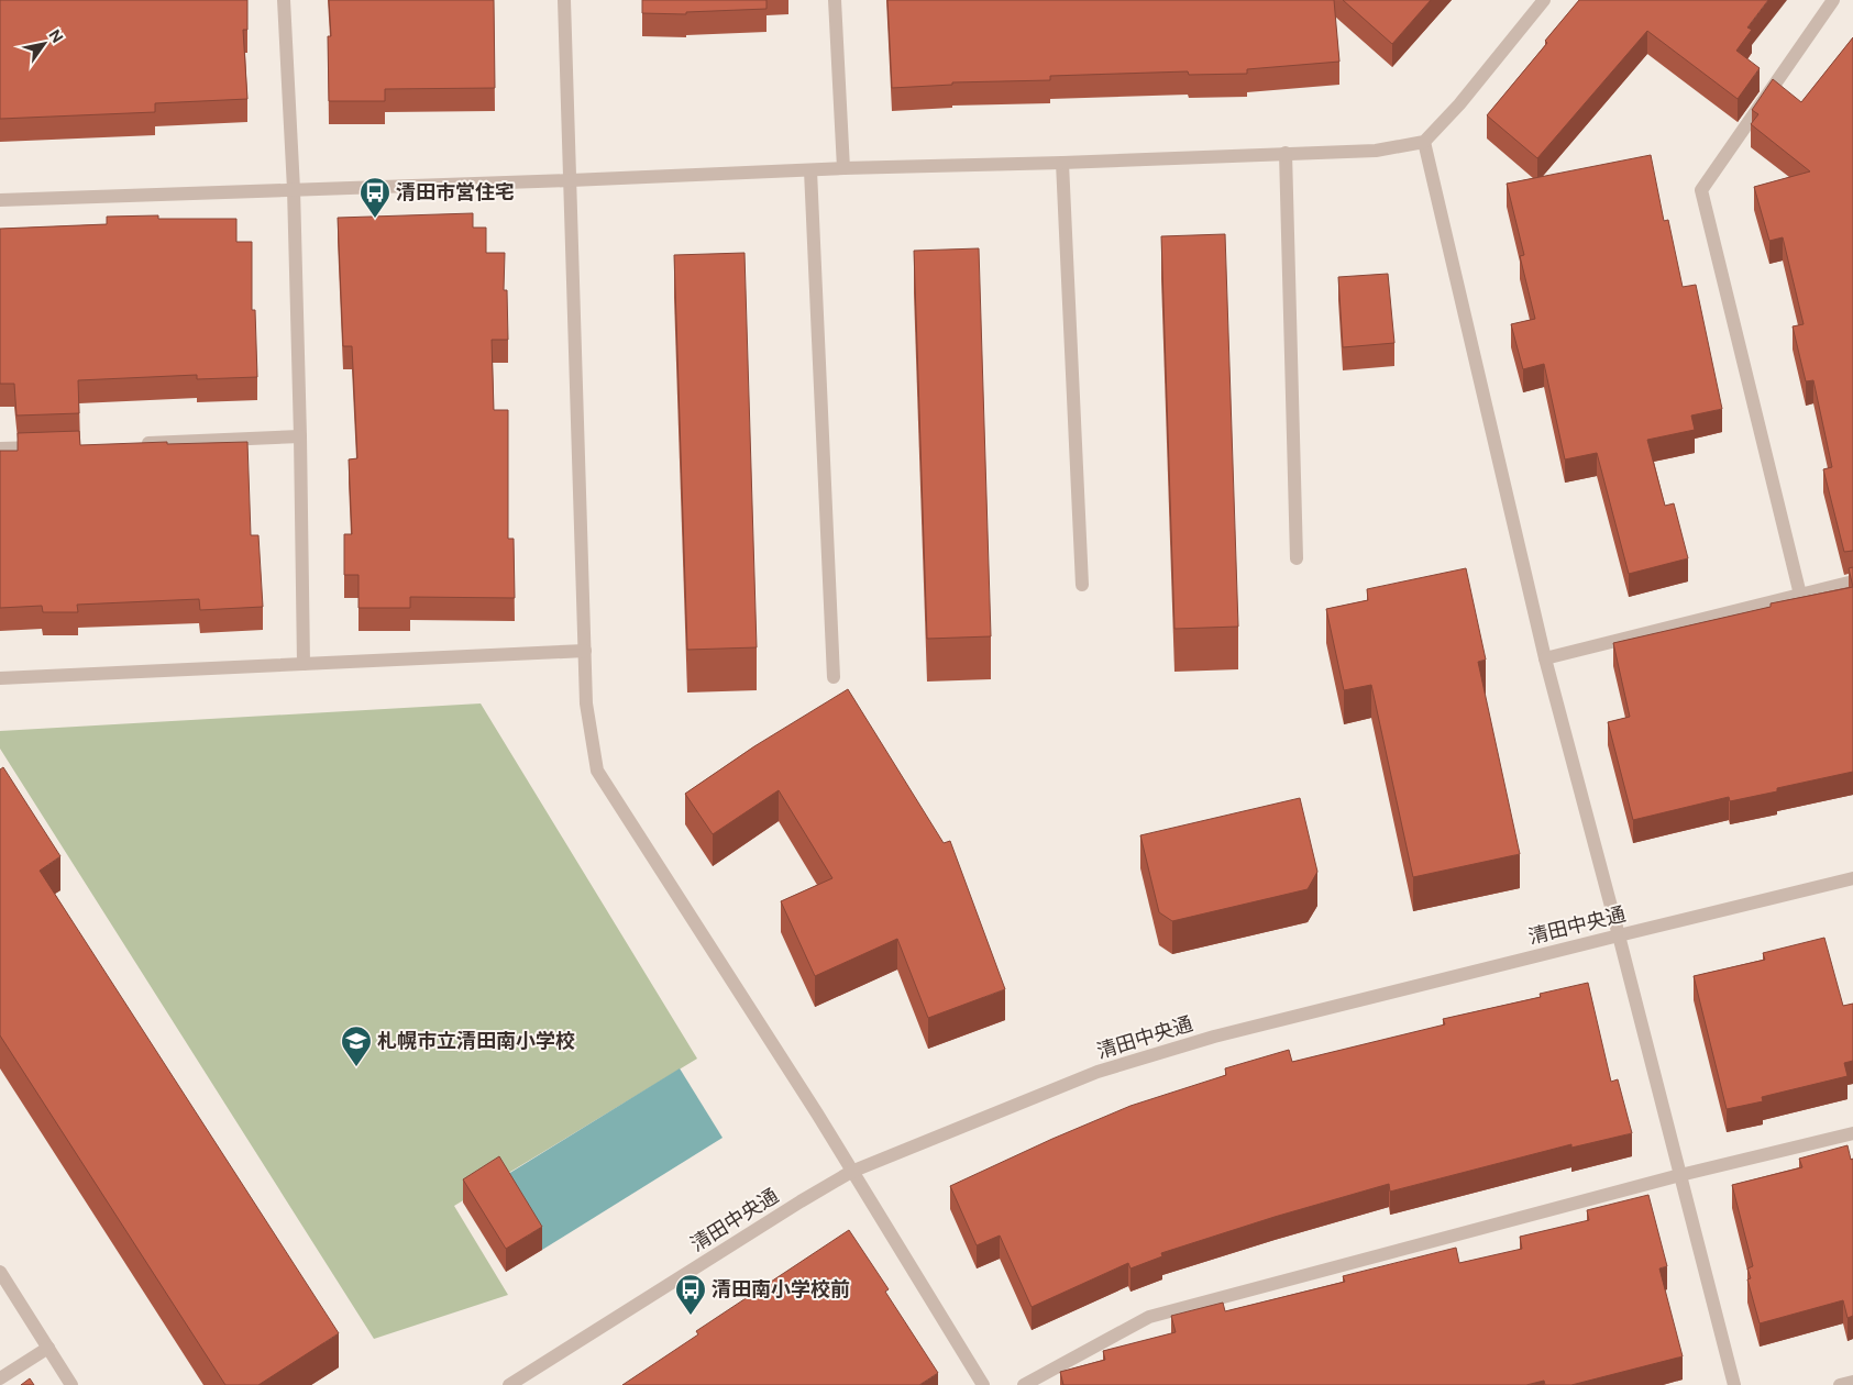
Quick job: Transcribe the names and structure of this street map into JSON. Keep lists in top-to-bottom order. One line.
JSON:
{"streets":{"street":["清田中央通"]},"places":{"bus stop":["清田市営住宅","清田南小学校前"],"school or university":["札幌市立清田南小学校"]},"north":"top right"}
